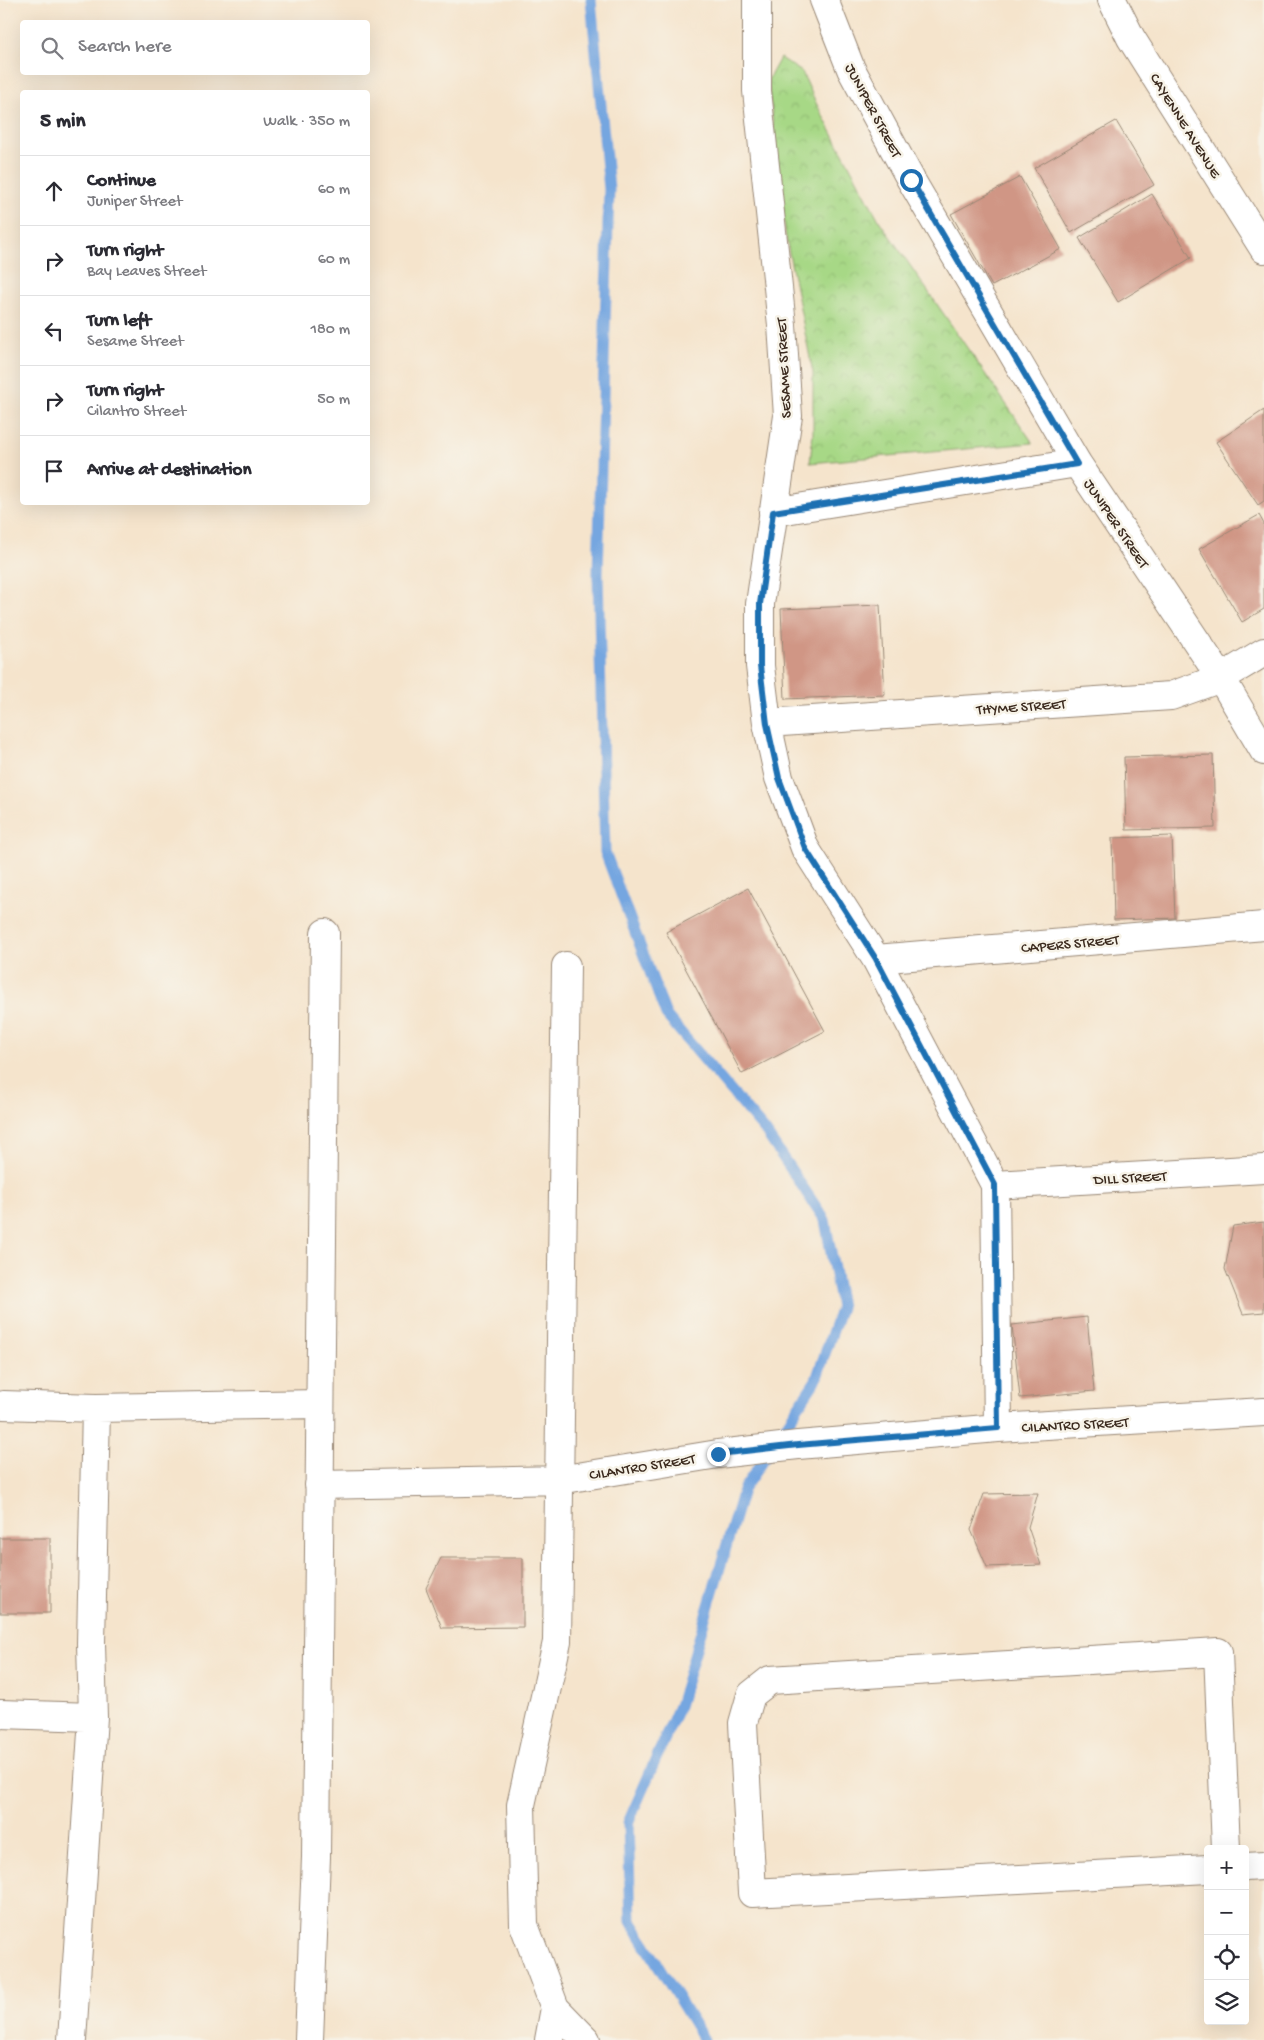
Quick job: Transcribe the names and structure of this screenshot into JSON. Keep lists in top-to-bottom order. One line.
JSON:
{"streets":{"street":["JUNIPER STREET","CAYENNE AVENUE","SESAME STREET","THYME STREET","CAPERS STREET","DILL STREET","CILANTRO STREET"]},"crossings":[["JUNIPER STREET","THYME STREET"],["SESAME STREET","THYME STREET"],["SESAME STREET","CAPERS STREET"],["SESAME STREET","DILL STREET"],["SESAME STREET","CILANTRO STREET"]],"page":{"search":"Search here","heading":["5 min","Walk · 350 m"],"list":[["Continue","Juniper Street","60 m"],["Turn right","Bay Leaves Street","60 m"],["Turn left","Sesame Street","180 m"],["Turn right","Cilantro Street","50 m"],"Arrive at destination"],"map_buttons":["+","−"]}}
